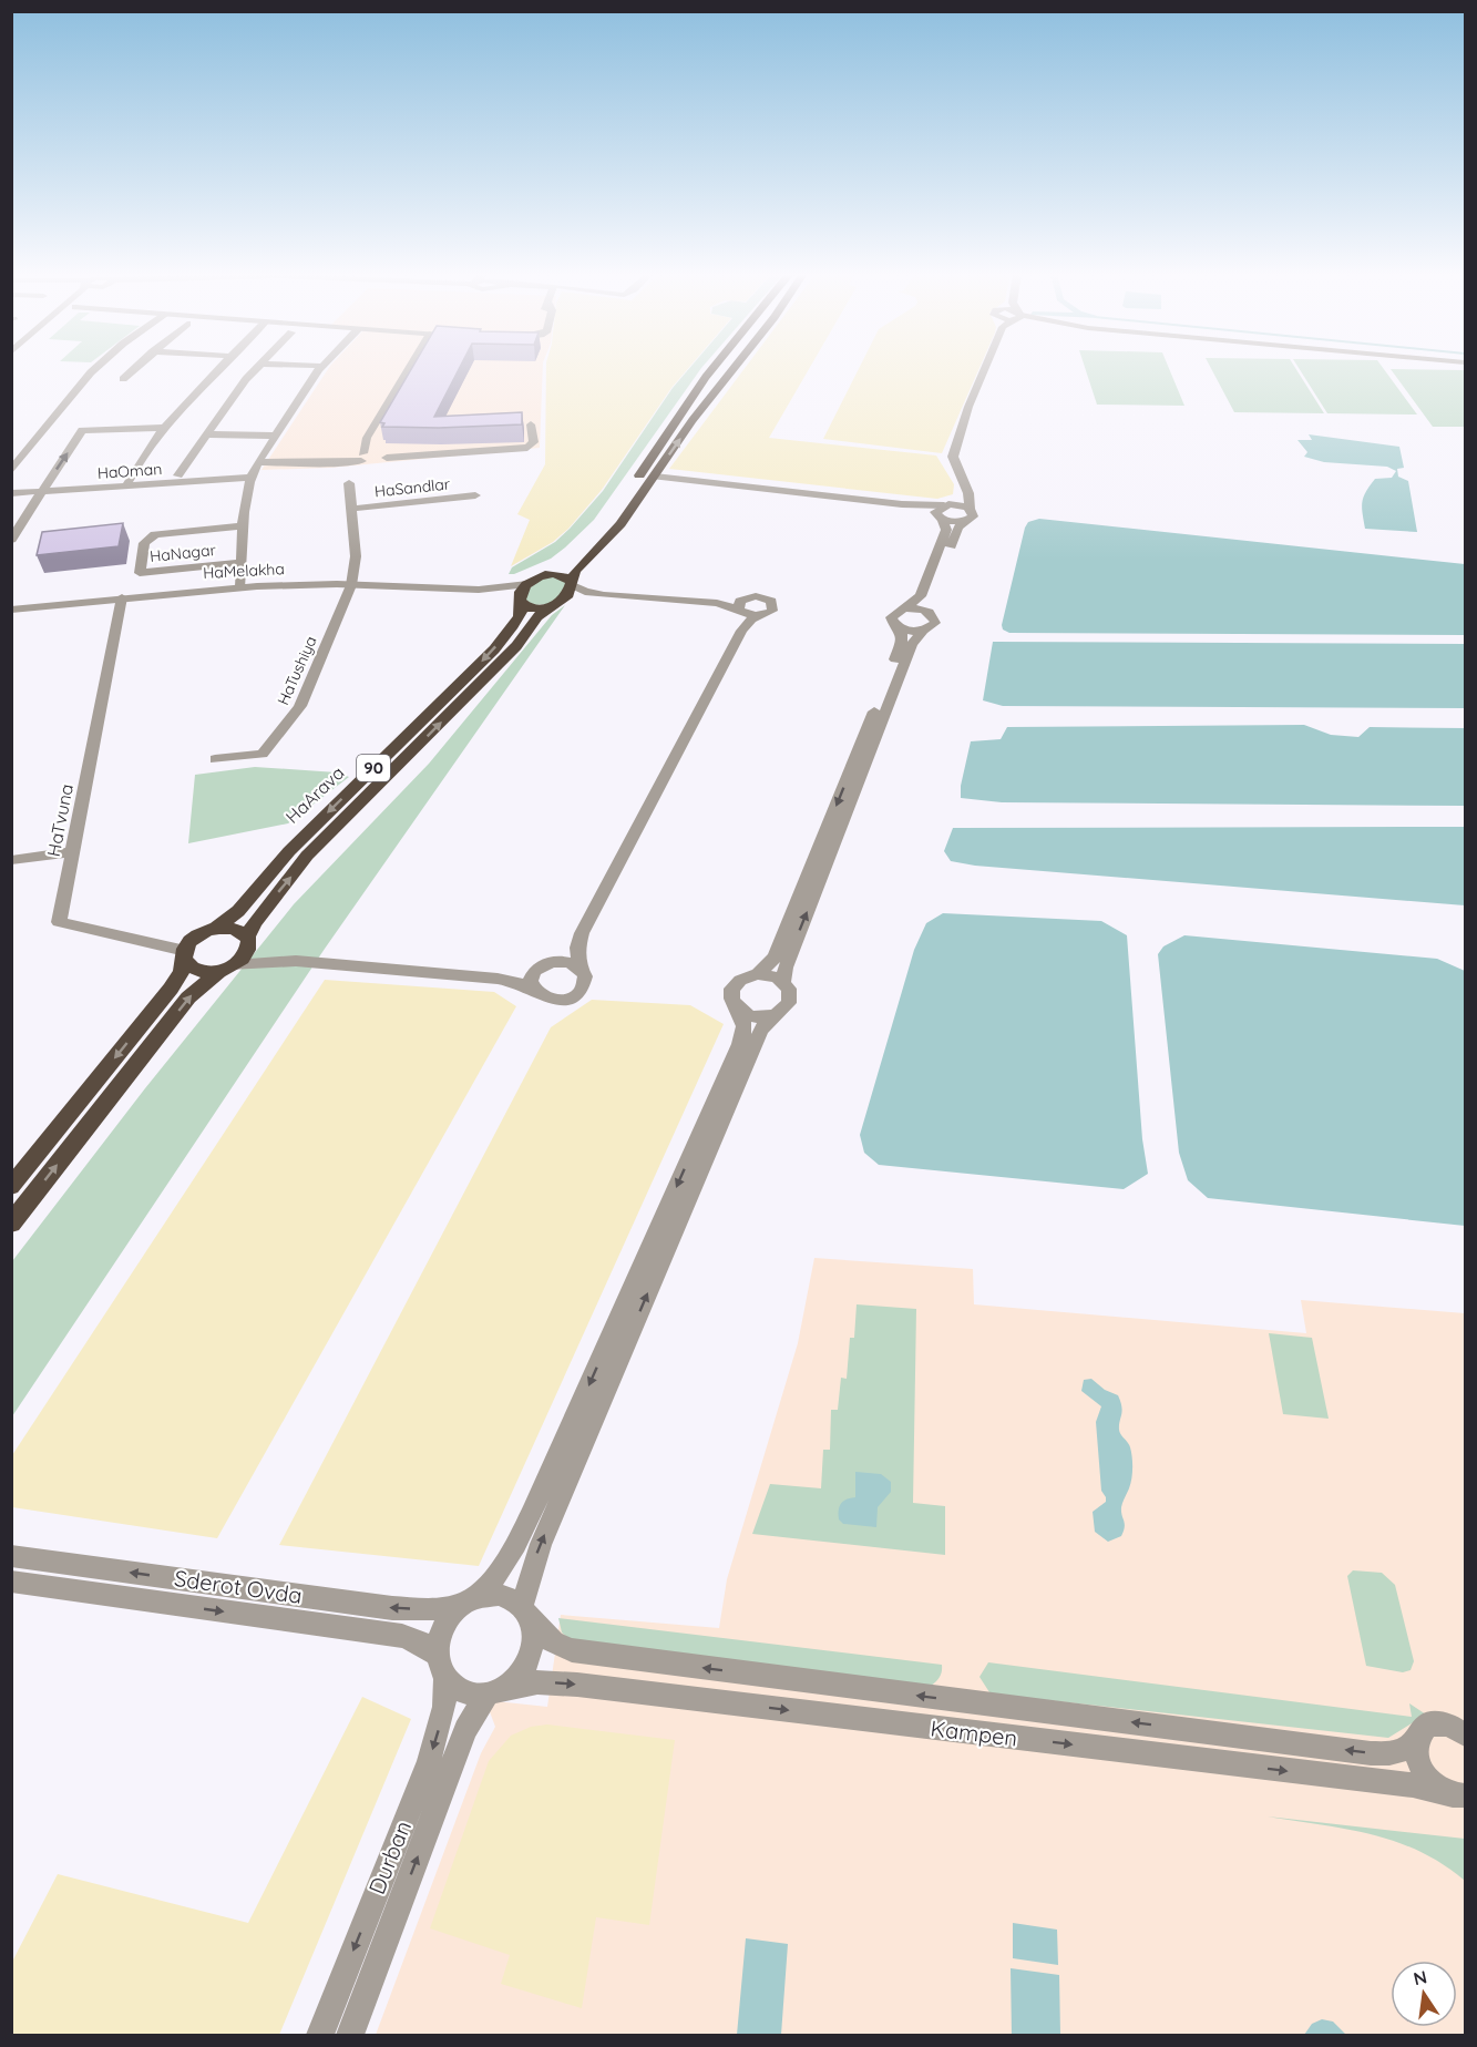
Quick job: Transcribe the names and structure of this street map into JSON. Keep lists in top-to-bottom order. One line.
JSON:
{"streets":{"highway":["90","HaArava"],"street":["HaOman","HaSandlar","HaNagar","HaMelakha","HaTushiya","HaTvuna","Sderot Ovda","Kampen","Durban"]},"crossings":[["HaSandlar","HaTushiya"],["HaMelakha","HaTushiya"],["HaMelakha","90"],["HaMelakha","HaArava"],["HaMelakha","HaTvuna"],["90","HaArava"],["HaArava","HaTvuna"],["Sderot Ovda","Kampen"],["Sderot Ovda","Durban"],["Kampen","Durban"]],"north":"top"}
